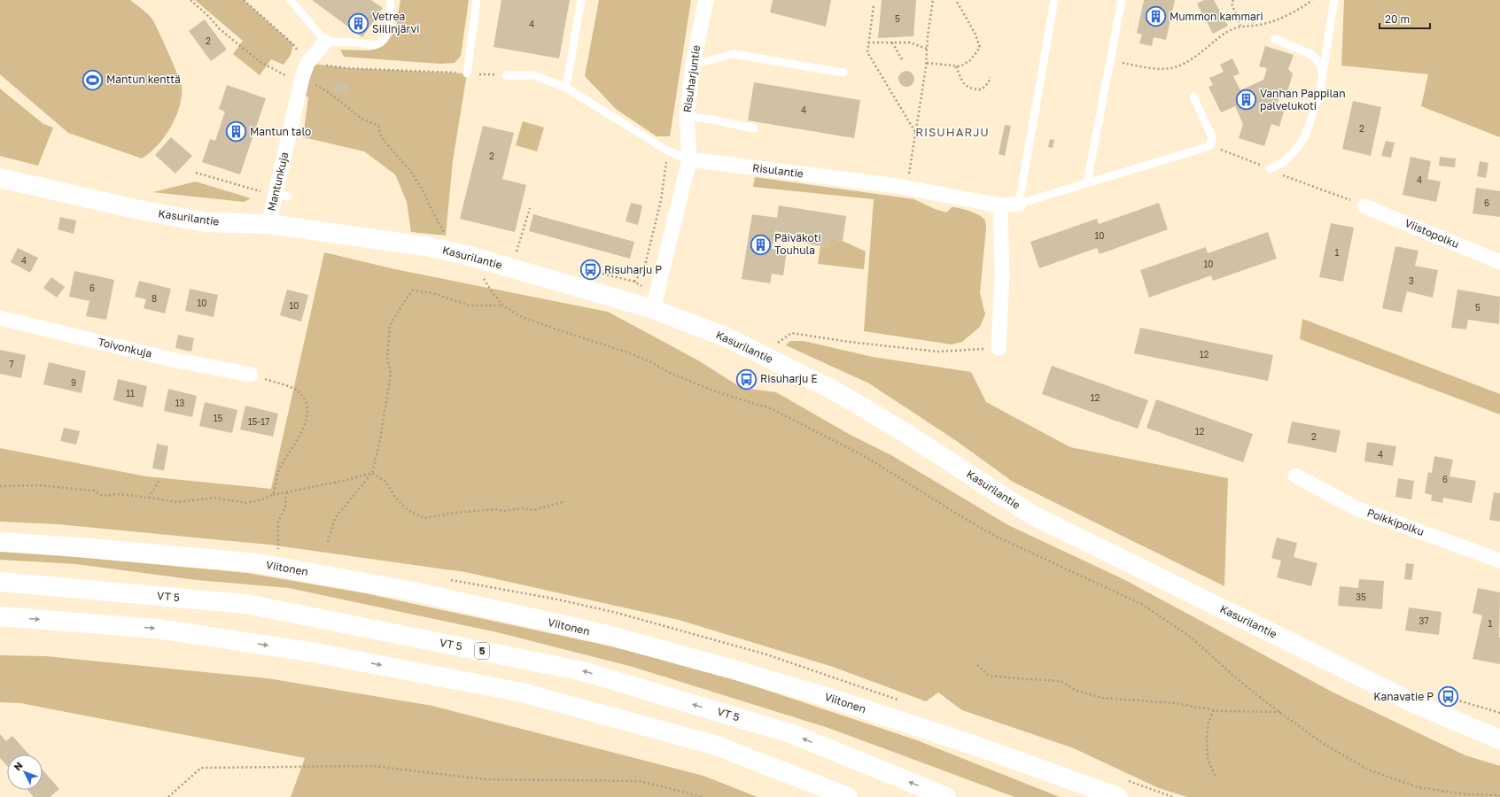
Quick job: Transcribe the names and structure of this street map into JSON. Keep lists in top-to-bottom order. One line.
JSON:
{"streets":{"main road":["Kasurilantie","Viitonen","VT 5","5"],"street":["Risuharjuntie","Risulantie","Mantunkuja","Viistopolku","Toivonkuja","Poikkipolku"]},"crossings":[["Risuharjuntie","Risulantie"],["Mantunkuja","Kasurilantie"]],"districts":["RISUHARJU"],"places":{"building":["Mummon kammari","Vetrea Siilinjärvi","Vanhan Pappilan palvelukoti","Mantun talo","Päiväkoti Touhula"],"sports":["Mantun kenttä"],"bus stop":["Risuharju P","Risuharju E","Kanavatie P"]},"house_numbers":["5","4","2","4","2","2","4","6","10","1","4","10","3","6","8","10","10","5","12","7","9","11","12","13","15","15-17","12","2","4","6","35","37","1"],"scale_bar":"20 m","north":"top left"}
